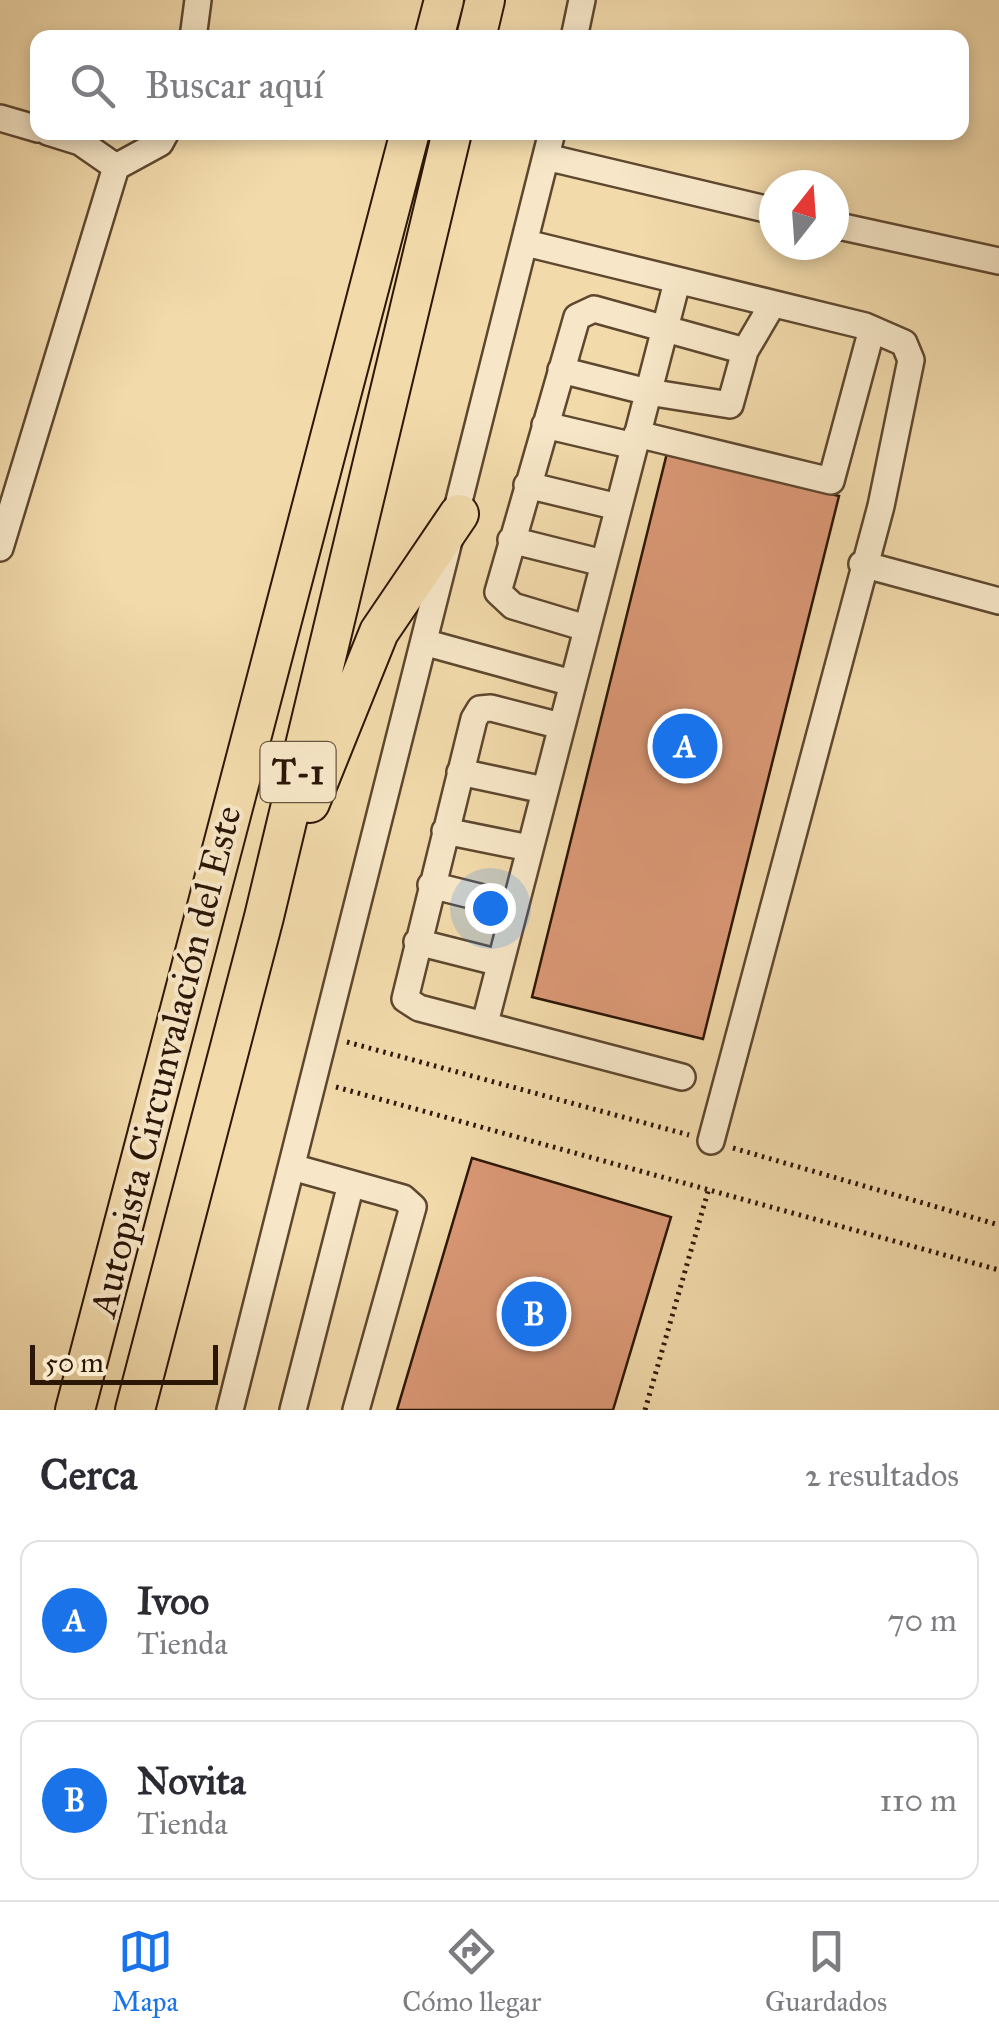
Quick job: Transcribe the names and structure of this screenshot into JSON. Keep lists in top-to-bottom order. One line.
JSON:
{"streets":{"highway":["T-1","Autopista Circunvalación del Este"]},"scale_bar":"50 m","north":"top","page":{"search":"Buscar aquí","pins":["A","B"],"scale":"50 m","heading":["Cerca","2 resultados"],"list":[{"mark":"A","name":"Ivoo","note":"Tienda","value":"70 m"},{"mark":"B","name":"Novita","note":"Tienda","value":"110 m"}],"nav":["Mapa","Cómo llegar","Guardados"]}}
